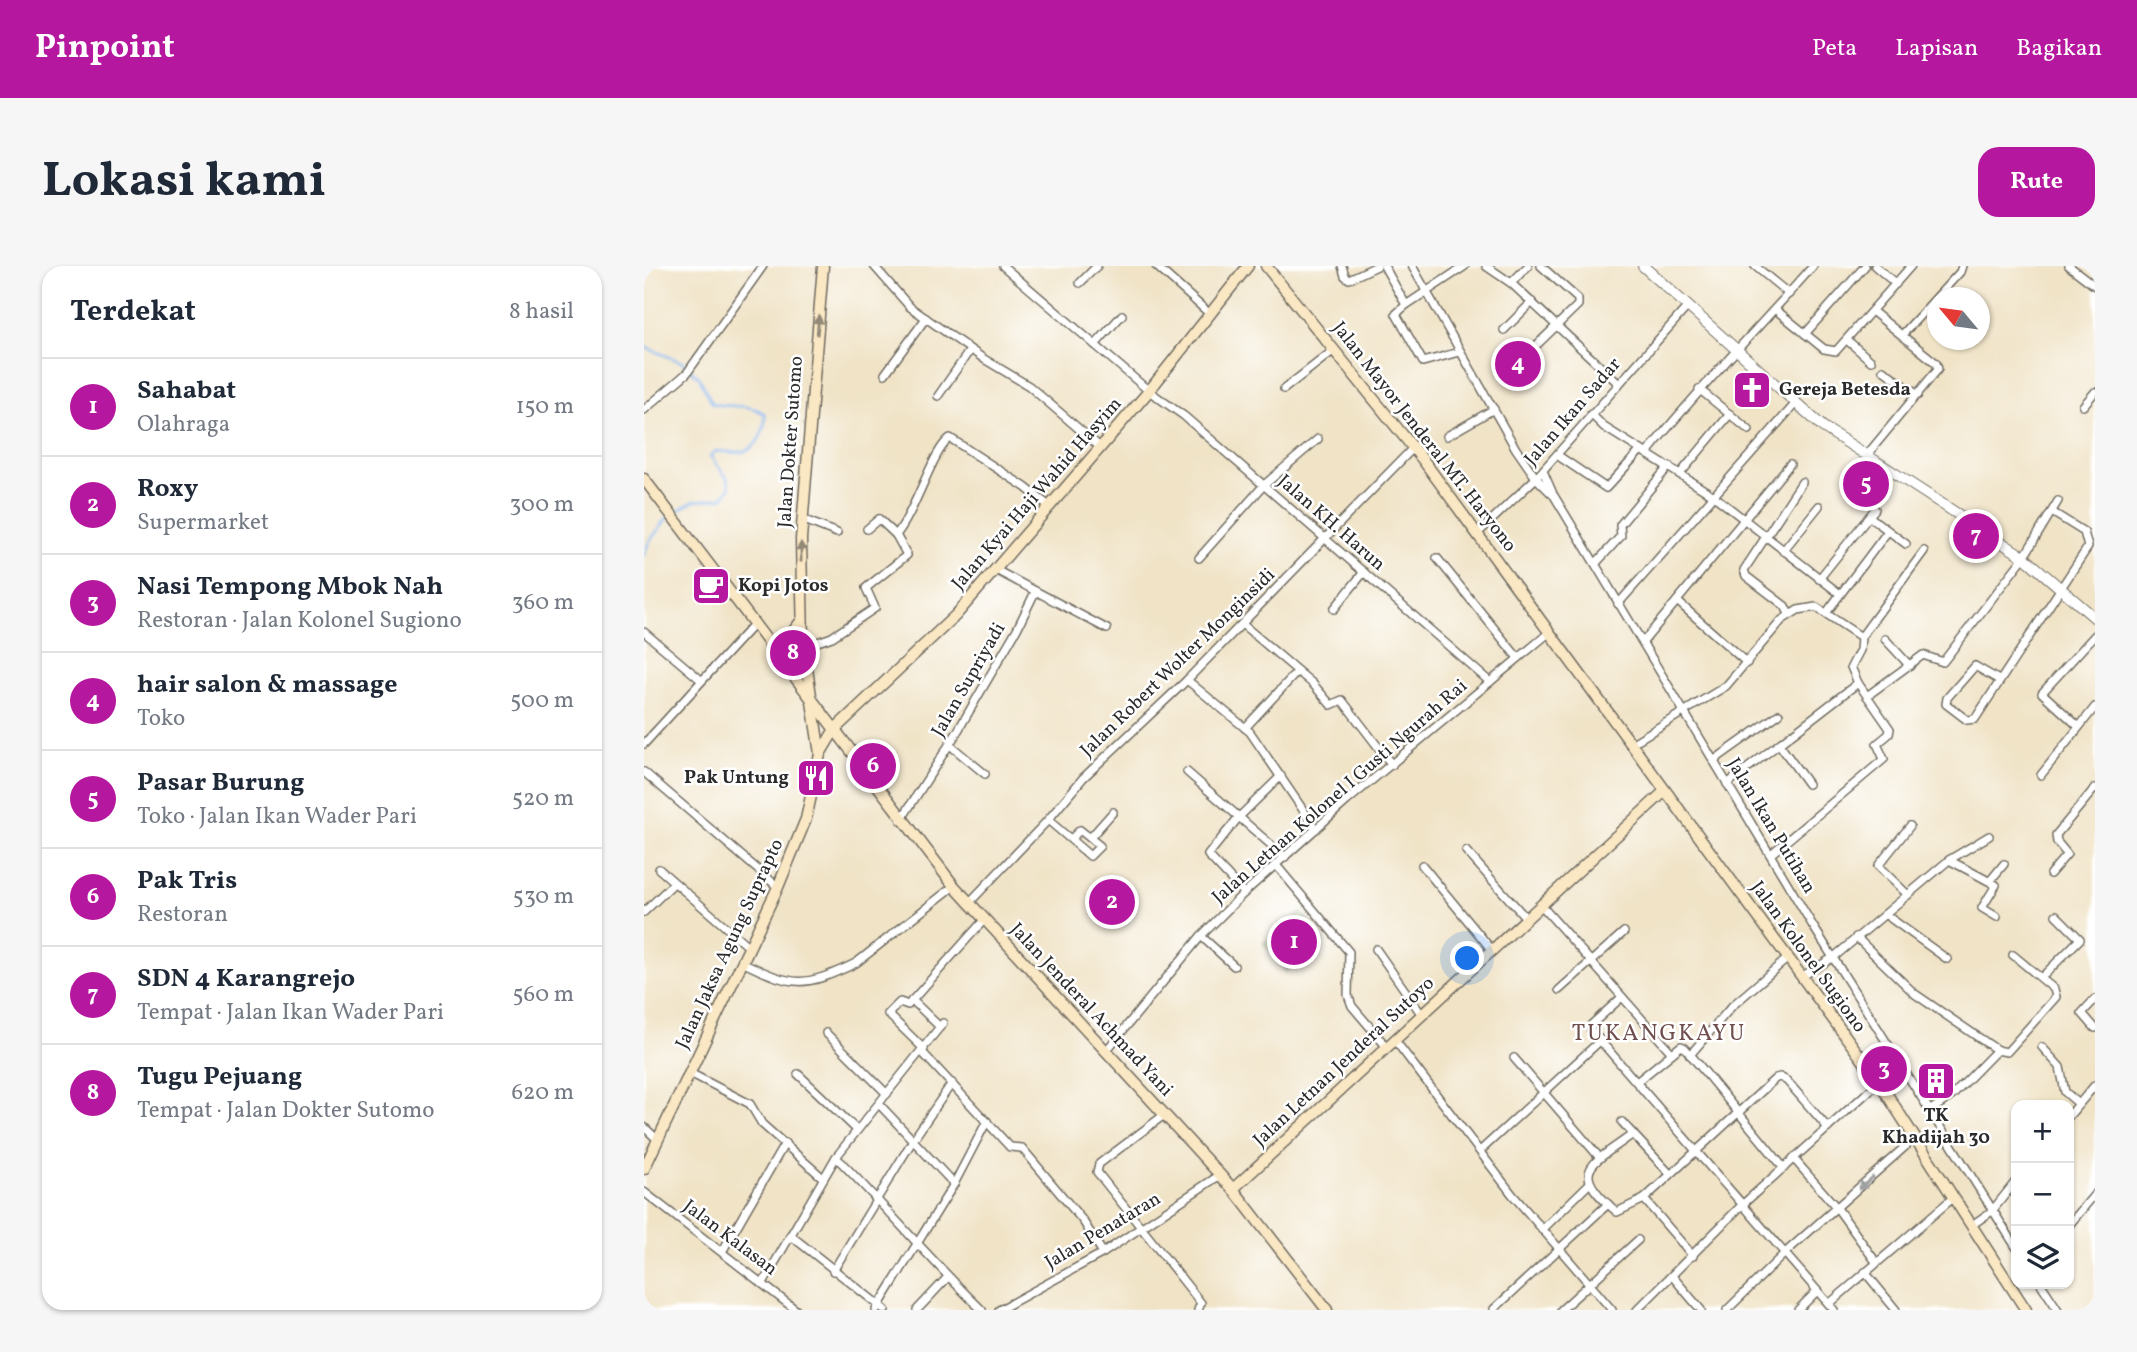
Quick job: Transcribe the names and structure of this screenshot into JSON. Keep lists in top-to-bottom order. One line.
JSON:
{"streets":{"main road":["Jalan Mayor Jenderal MT. Haryono","Jalan Dokter Sutomo","Jalan Kyai Haji Wahid Hasyim","Jalan Jaksa Agung Suprapto","Jalan Kolonel Sugiono","Jalan Jenderal Achmad Yani","Jalan Letnan Jenderal Sutoyo"],"street":["Jalan Ikan Sadar","Jalan KH. Harun","Jalan Robert Wolter Monginsidi","Jalan Supriyadi","Jalan Letnan Kolonel I Gusti Ngurah Rai","Jalan Ikan Putihan","Jalan Penataran","Jalan Kalasan"]},"crossings":[["Jalan Ikan Sadar","Jalan Mayor Jenderal MT. Haryono"],["Jalan Mayor Jenderal MT. Haryono","Jalan Robert Wolter Monginsidi"],["Jalan Mayor Jenderal MT. Haryono","Jalan Letnan Kolonel I Gusti Ngurah Rai"],["Jalan Mayor Jenderal MT. Haryono","Jalan Kolonel Sugiono"],["Jalan Dokter Sutomo","Jalan Jaksa Agung Suprapto"],["Jalan Dokter Sutomo","Jalan Jenderal Achmad Yani"],["Jalan Kyai Haji Wahid Hasyim","Jalan KH. Harun"],["Jalan Kyai Haji Wahid Hasyim","Jalan Jaksa Agung Suprapto"],["Jalan Kyai Haji Wahid Hasyim","Jalan Jenderal Achmad Yani"],["Jalan KH. Harun","Jalan Robert Wolter Monginsidi"],["Jalan KH. Harun","Jalan Letnan Kolonel I Gusti Ngurah Rai"],["Jalan Robert Wolter Monginsidi","Jalan Jenderal Achmad Yani"],["Jalan Supriyadi","Jalan Jenderal Achmad Yani"],["Jalan Letnan Kolonel I Gusti Ngurah Rai","Jalan Kolonel Sugiono"],["Jalan Letnan Kolonel I Gusti Ngurah Rai","Jalan Jenderal Achmad Yani"],["Jalan Jaksa Agung Suprapto","Jalan Jenderal Achmad Yani"],["Jalan Kolonel Sugiono","Jalan Letnan Jenderal Sutoyo"],["Jalan Jenderal Achmad Yani","Jalan Letnan Jenderal Sutoyo"],["Jalan Jenderal Achmad Yani","Jalan Penataran"]],"one_way":["Jalan Dokter Sutomo"],"districts":["TUKANGKAYU"],"places":{"church":["Gereja Betesda"],"cafe":["Kopi Jotos"],"restaurant":["Pak Untung"],"building":["TK Khadijah 30"]},"north":"top left","page":{"header":"Pinpoint","nav":["Peta","Lapisan","Bagikan"],"buttons":"Rute","title":"Lokasi kami","heading":["Terdekat","8 hasil"],"pins":["4","5","7","8","6","2","1","3"],"list":[{"mark":"1","name":"Sahabat","note":"Olahraga","value":"150 m"},{"mark":"2","name":"Roxy","note":"Supermarket","value":"300 m"},{"mark":"3","name":"Nasi Tempong Mbok Nah","note":"Restoran · Jalan Kolonel Sugiono","value":"360 m"},{"mark":"4","name":"hair salon & massage","note":"Toko","value":"500 m"},{"mark":"5","name":"Pasar Burung","note":"Toko · Jalan Ikan Wader Pari","value":"520 m"},{"mark":"6","name":"Pak Tris","note":"Restoran","value":"530 m"},{"mark":"7","name":"SDN 4 Karangrejo","note":"Tempat · Jalan Ikan Wader Pari","value":"560 m"},{"mark":"8","name":"Tugu Pejuang","note":"Tempat · Jalan Dokter Sutomo","value":"620 m"}],"map_buttons":["+","−"]}}
